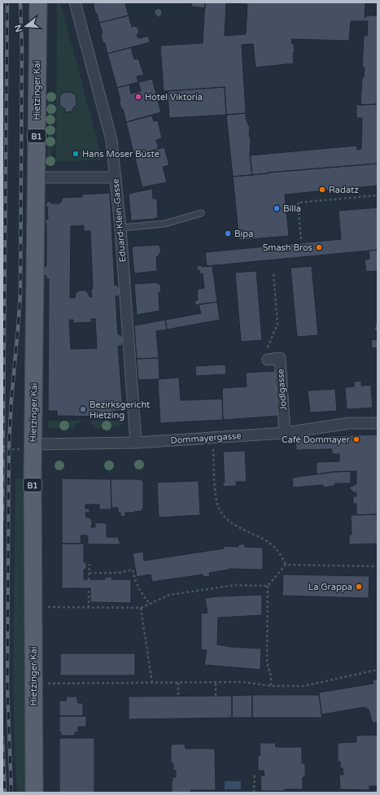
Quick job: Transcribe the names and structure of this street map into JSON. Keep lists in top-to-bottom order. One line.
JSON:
{"streets":{"main road":["Hietzinger Kai","B1"],"street":["Eduard-Klein-Gasse","Jodlgasse","Dommayergasse"]},"crossings":[["Hietzinger Kai","Dommayergasse"],["Eduard-Klein-Gasse","Dommayergasse"],["Jodlgasse","Dommayergasse"]],"places":["Hotel Viktoria","Hans Moser Büste","Radatz","Billa","Bipa","Smash Bros","Bezirksgericht Hietzing","Café Dommayer","La Grappa"],"north":"left"}
